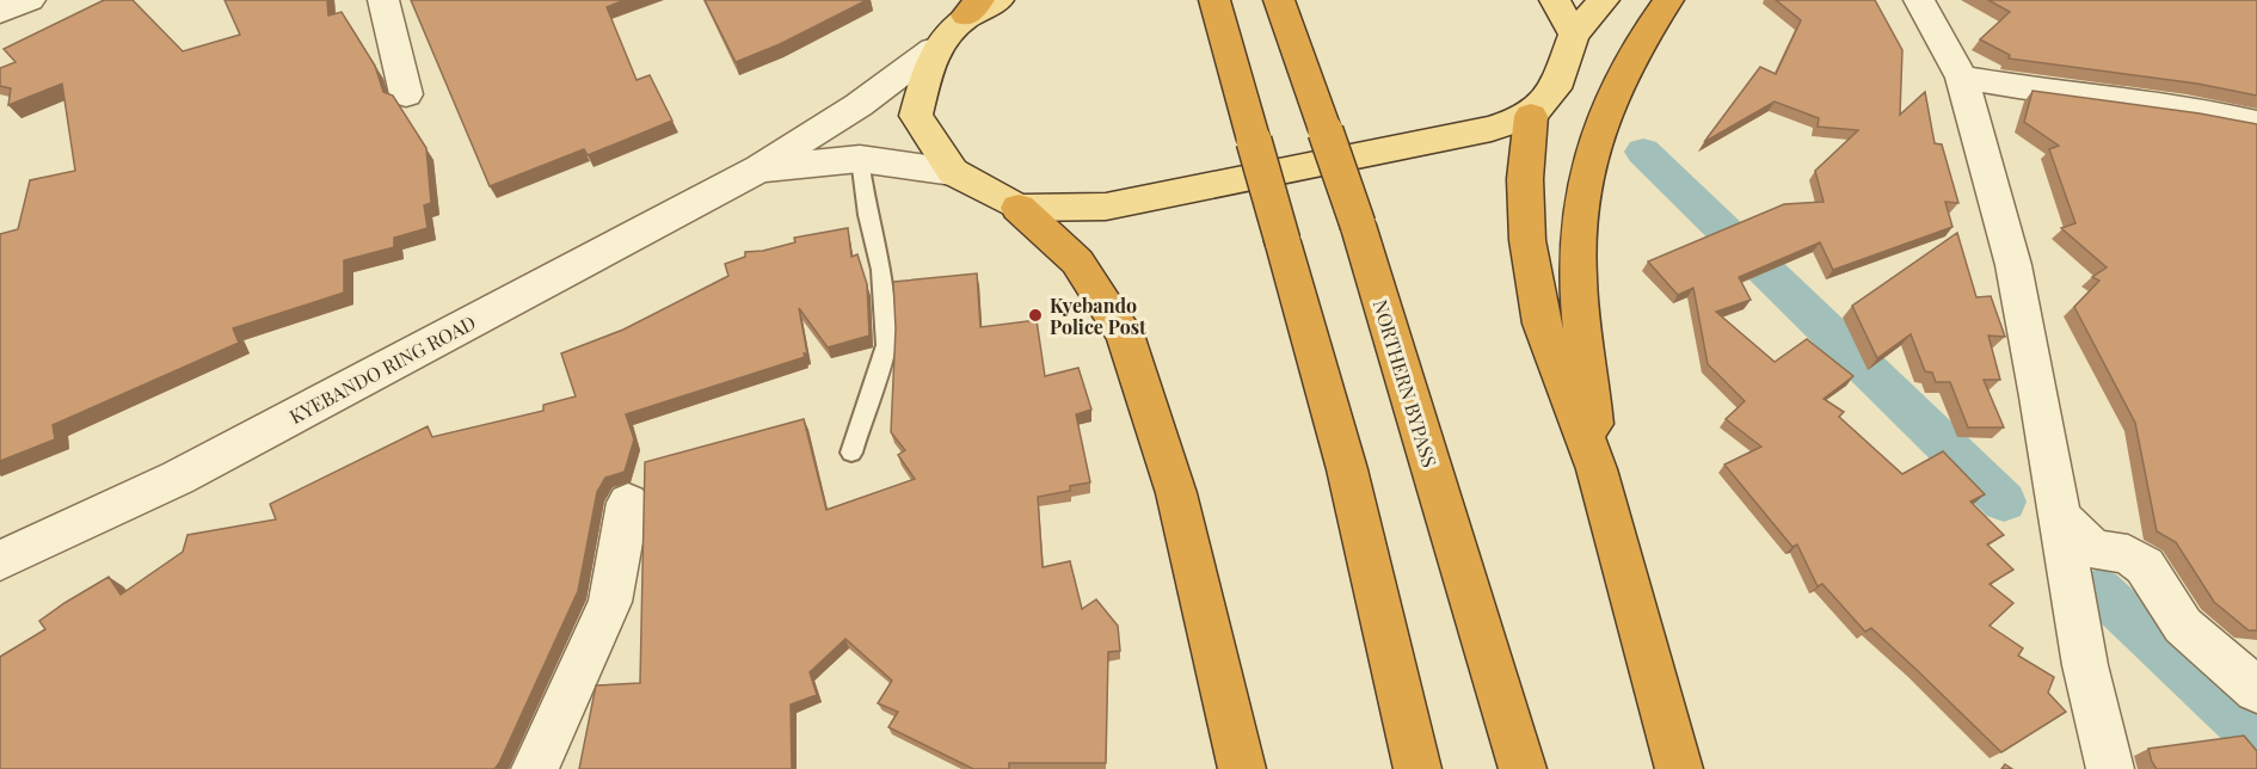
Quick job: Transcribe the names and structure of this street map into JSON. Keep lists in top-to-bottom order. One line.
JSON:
{"streets":{"highway":["NORTHERN BYPASS"],"street":["KYEBANDO RING ROAD"]},"places":["Kyebando Police Post"]}
